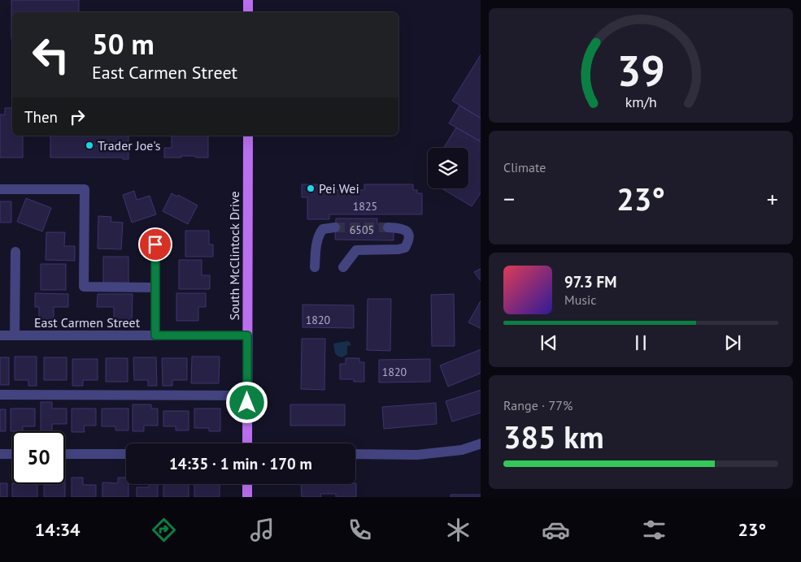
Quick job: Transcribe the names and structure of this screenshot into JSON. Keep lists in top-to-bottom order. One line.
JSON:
{"streets":{"main road":["South McClintock Drive"],"street":["East Carmen Street"]},"crossings":[["South McClintock Drive","East Carmen Street"]],"places":["Trader Joe's","Pei Wei"],"house_numbers":["1825","6505","1820","1820"],"page":{"turn":["50 m","East Carmen Street"],"then":"Then","tile":["Climate",["Range · 77%","385 km"]],"heat":["−","23°","+"],"song":["97.3 FM","Music"],"limit":"50","trip":"14:35 · 1 min · 170 m","tabs":["14:34","23°"],"gauge":["39","km/h"]}}
